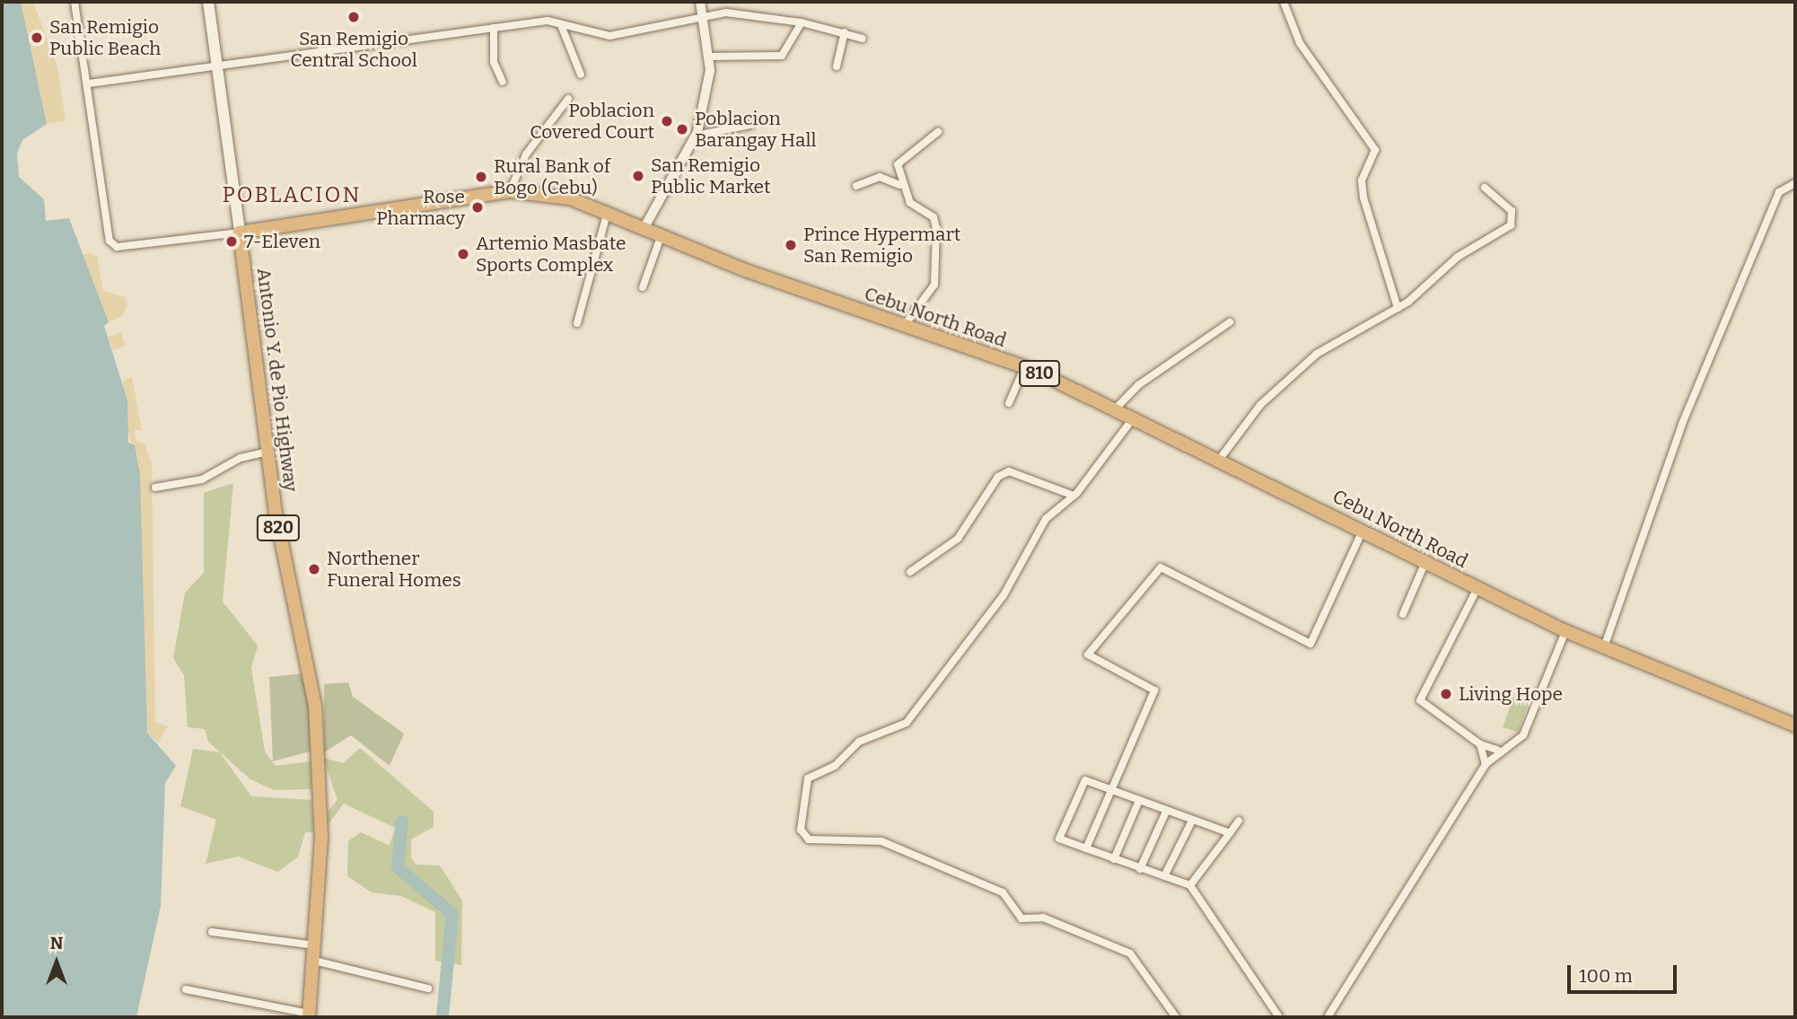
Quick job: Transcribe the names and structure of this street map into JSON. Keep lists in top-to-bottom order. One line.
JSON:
{"streets":{"highway":["Cebu North Road","810","Antonio Y. de Pio Highway","820"]},"crossings":[["Cebu North Road","Antonio Y. de Pio Highway"]],"districts":["POBLACION"],"places":["San Remigio Central School","San Remigio Public Beach","Poblacion Covered Court","Poblacion Barangay Hall","San Remigio Public Market","Rural Bank of Bogo (Cebu)","Rose Pharmacy","7-Eleven","Prince Hypermart San Remigio","Artemio Masbate Sports Complex","Northener Funeral Homes","Living Hope"],"scale_bar":"100 m","north":"top"}
